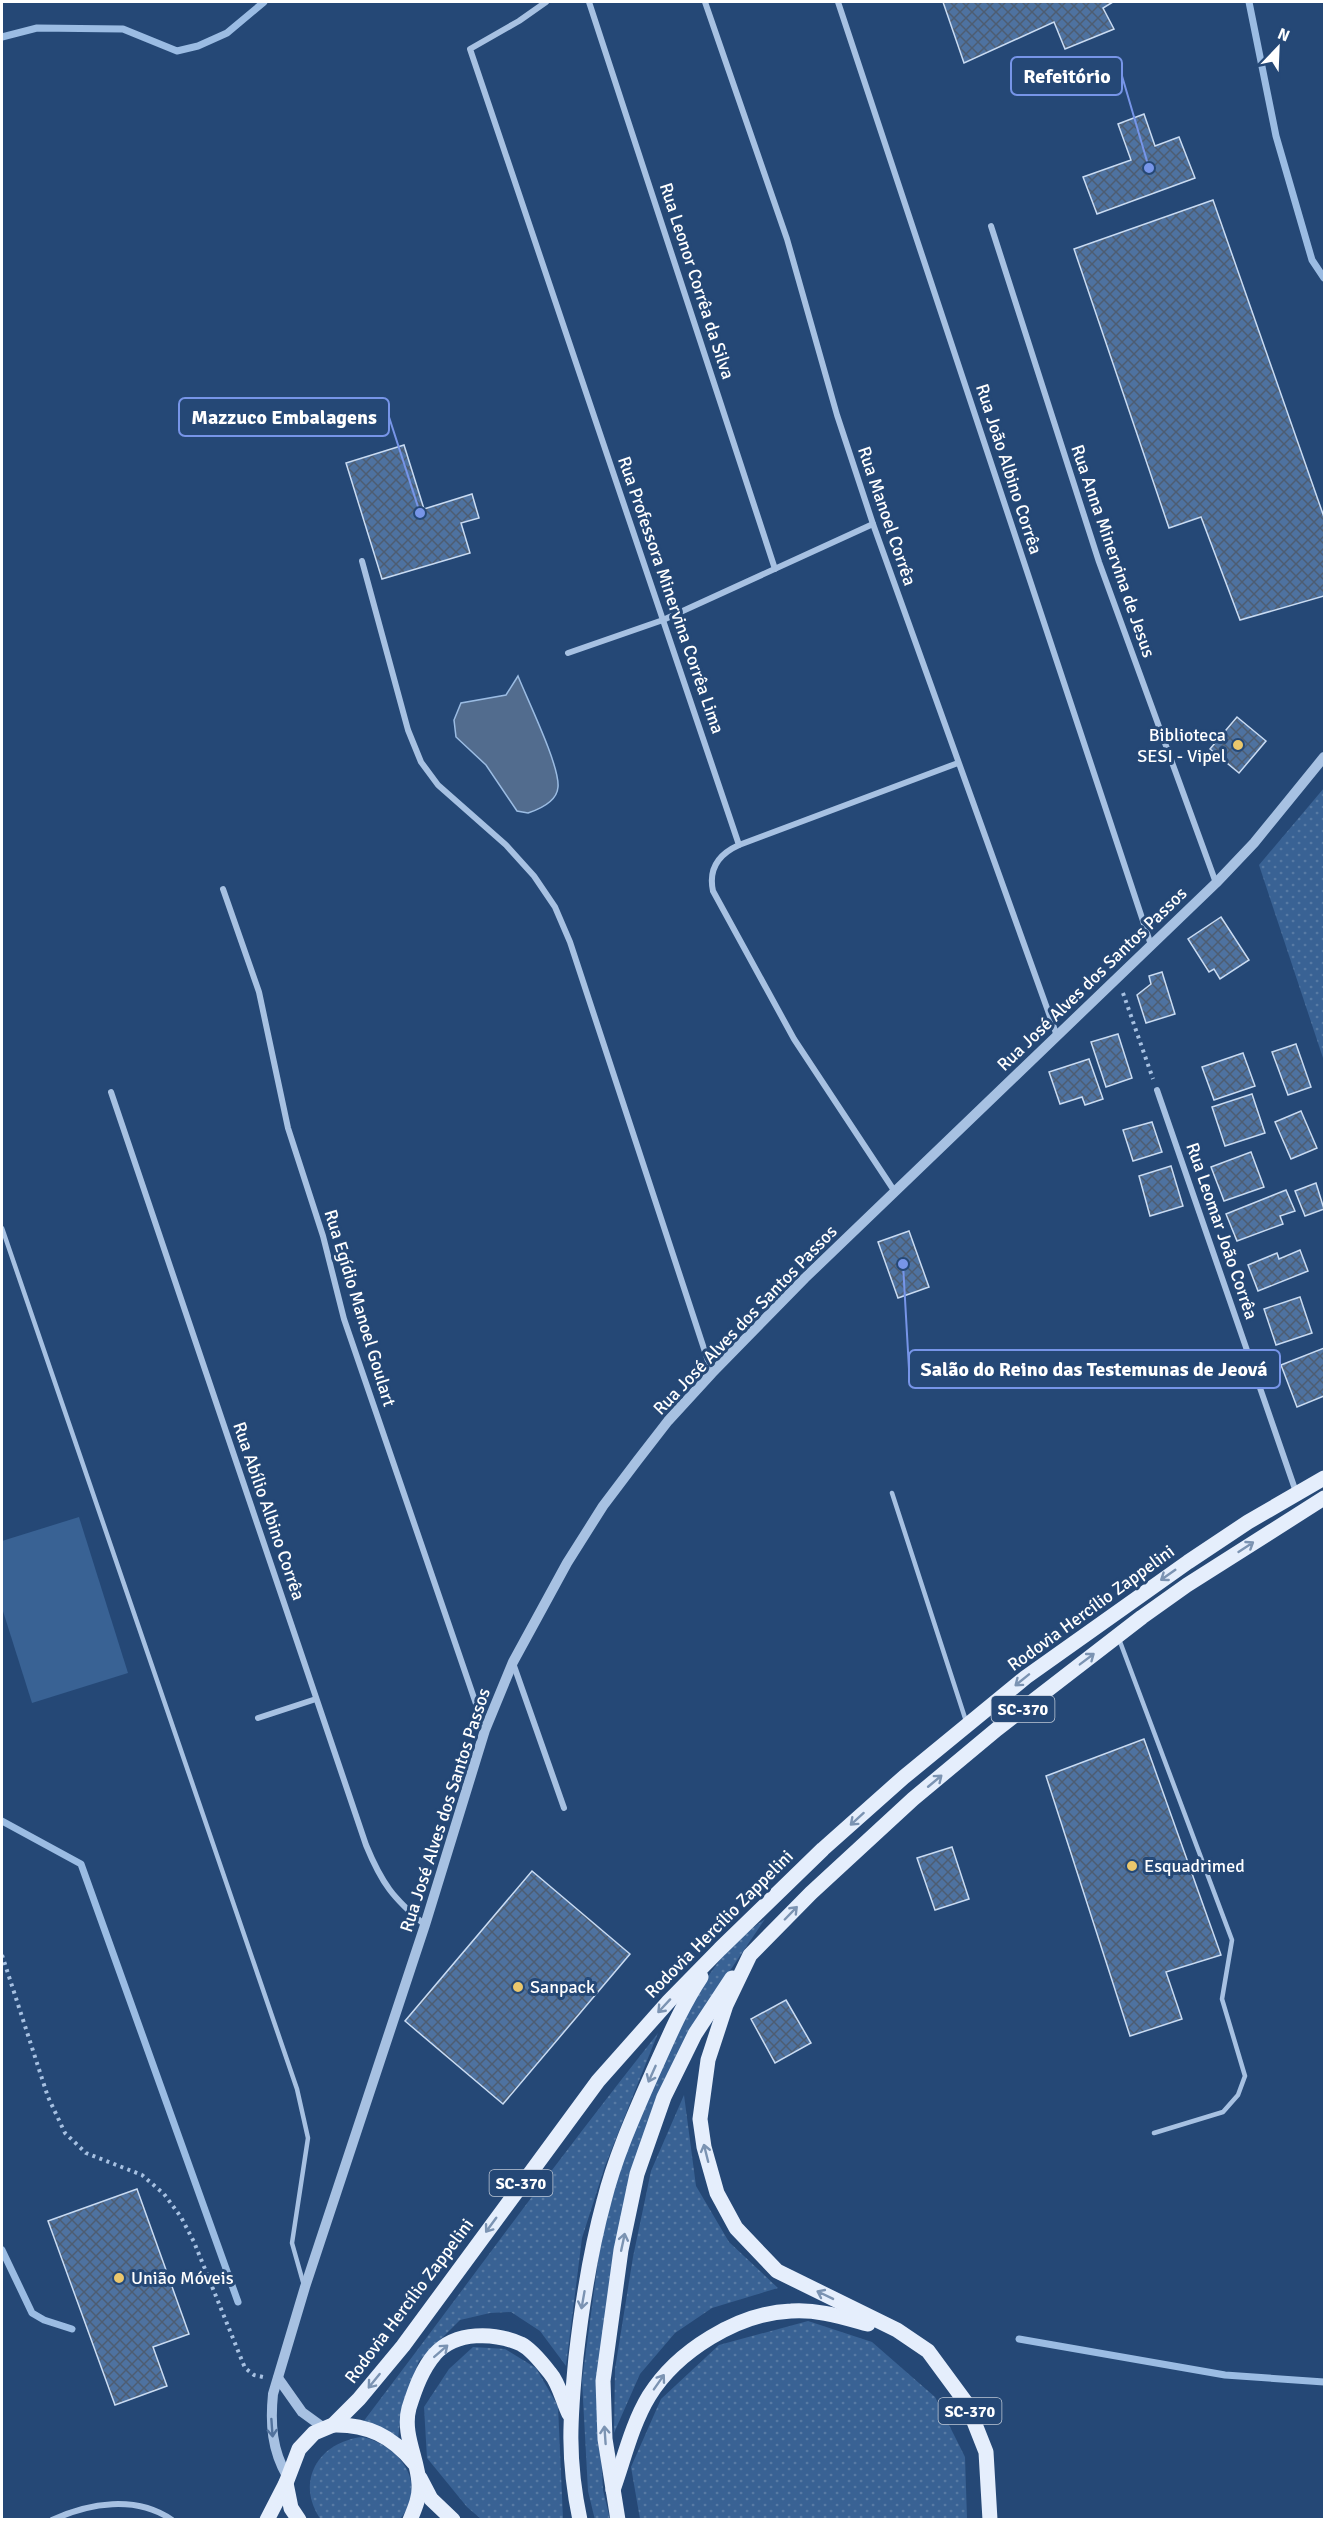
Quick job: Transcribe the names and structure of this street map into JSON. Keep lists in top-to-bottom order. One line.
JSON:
{"streets":{"main road":["Rodovia Hercílio Zappelini","SC-370"],"street":["Rua Leonor Corrêa da Silva","Rua João Albino Corrêa","Rua Manoel Corrêa","Rua Anna Minervina de Jesus","Rua Professora Minervina Corrêa Lima","Rua José Alves dos Santos Passos","Rua Leomar João Corrêa","Rua Egídio Manoel Goulart","Rua Abílio Albino Corrêa"]},"crossings":[["Rua João Albino Corrêa","Rua José Alves dos Santos Passos"],["Rua Manoel Corrêa","Rua José Alves dos Santos Passos"],["Rua Anna Minervina de Jesus","Rua José Alves dos Santos Passos"],["Rua José Alves dos Santos Passos","Rua Egídio Manoel Goulart"],["Rua José Alves dos Santos Passos","Rua Abílio Albino Corrêa"],["Rua José Alves dos Santos Passos","Rodovia Hercílio Zappelini"],["Rua Leomar João Corrêa","Rodovia Hercílio Zappelini"],["Rodovia Hercílio Zappelini","SC-370"]],"places":["Refeitório","Mazzuco Embalagens","Biblioteca SESI - Vipel","Salão do Reino das Testemunas de Jeová","Esquadrimed","Sanpack","União Móveis"],"north":"top right"}
